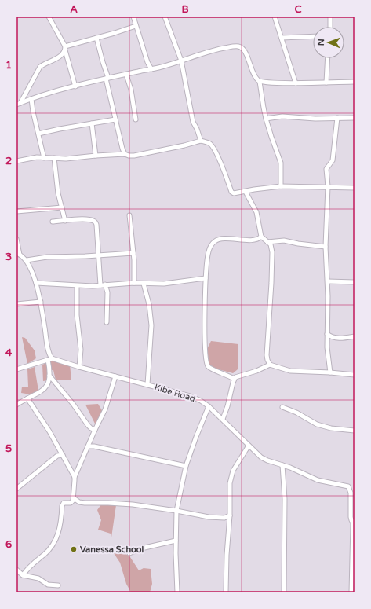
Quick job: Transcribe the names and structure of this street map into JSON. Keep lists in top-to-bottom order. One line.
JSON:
{"streets":{"street":["Kibe Road"]},"places":["Vanessa School"],"north":"left","grid":{"columns":["A","B","C"],"rows":["1","2","3","4","5","6"]}}
